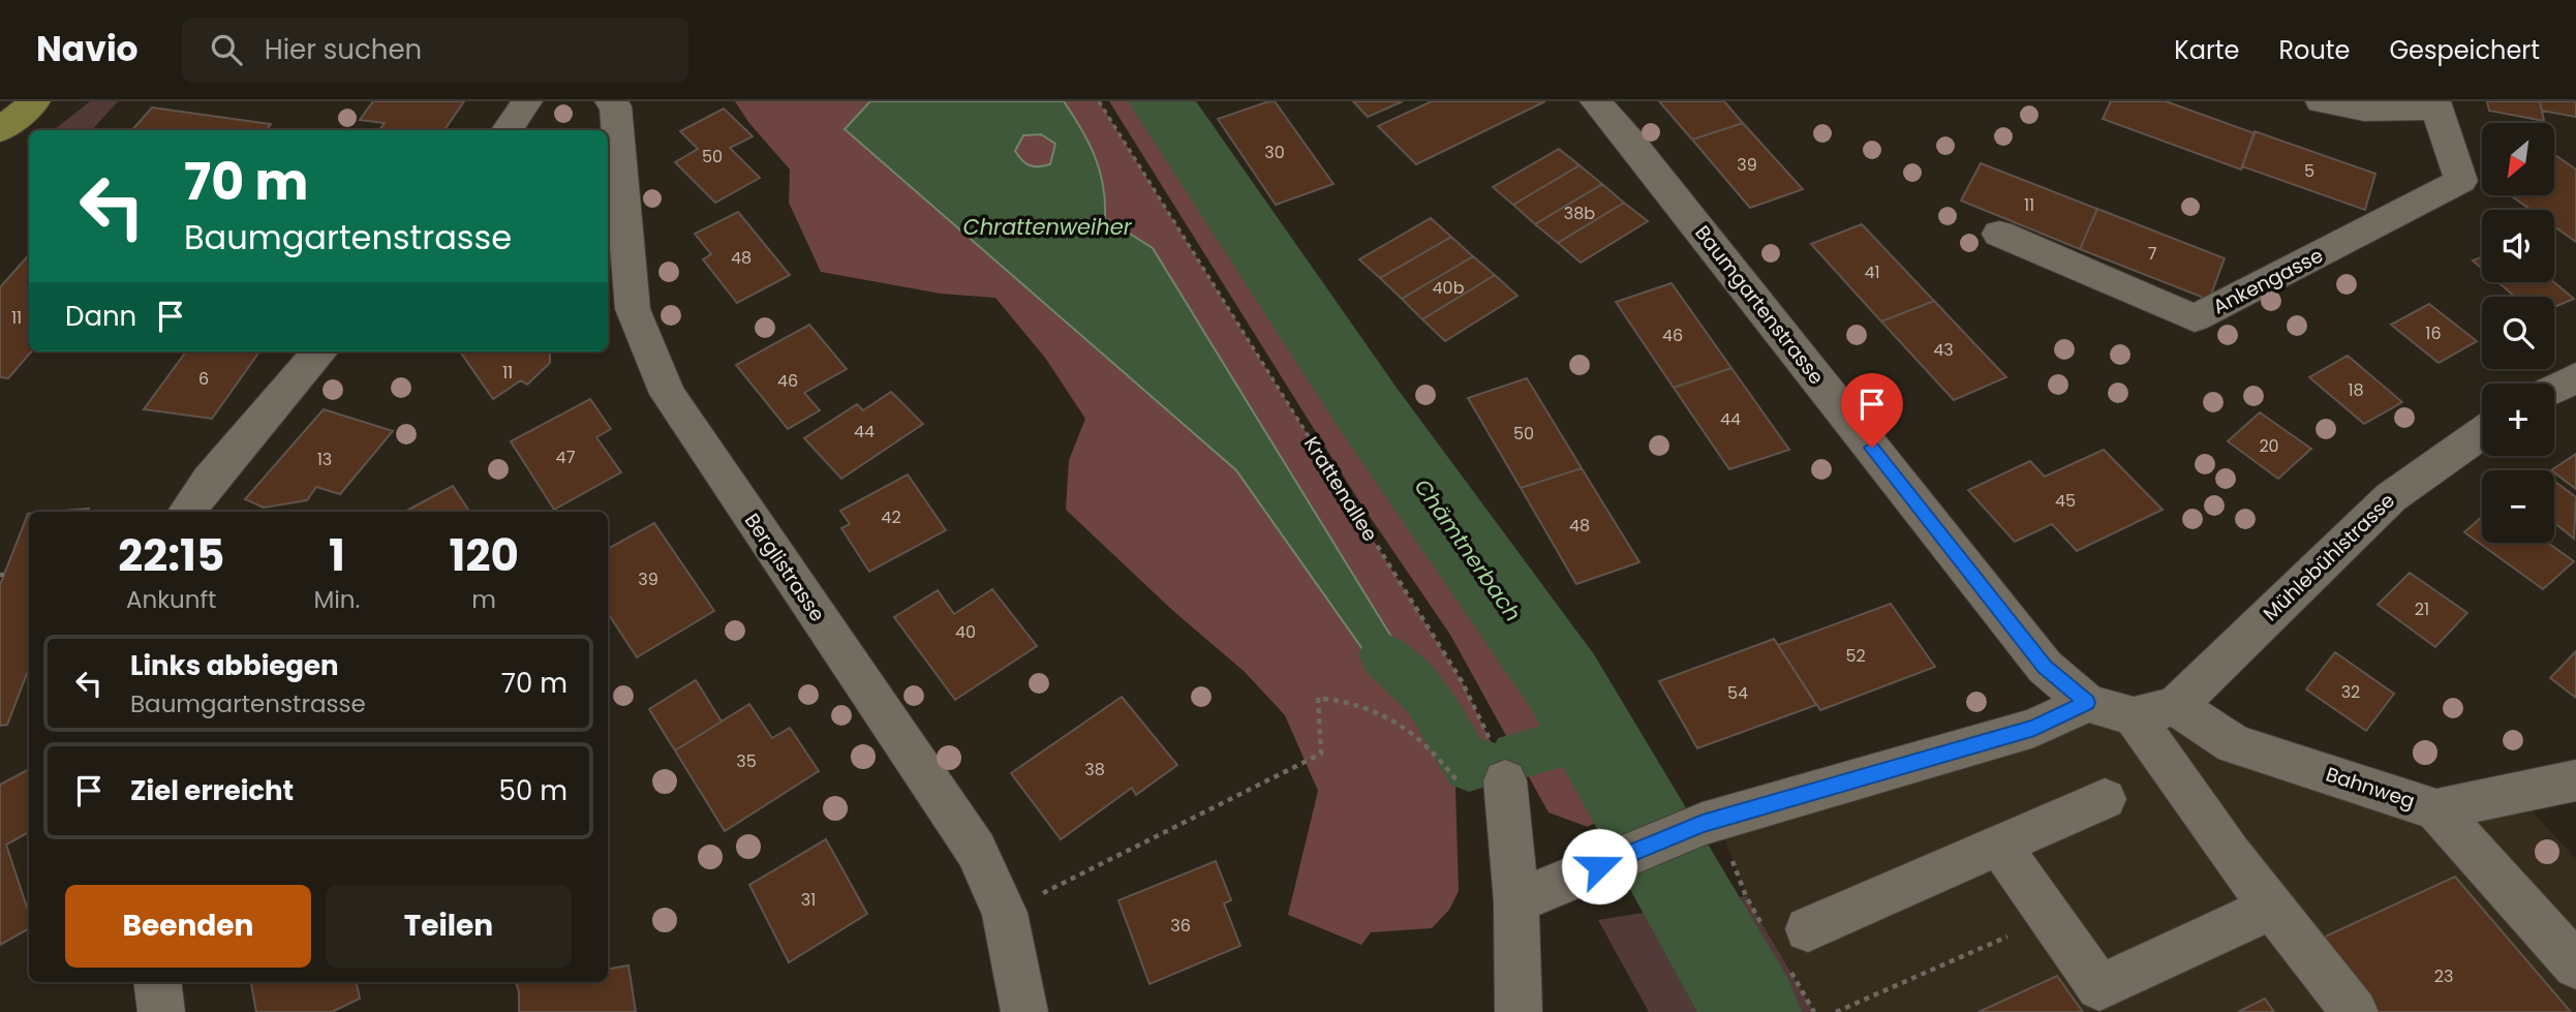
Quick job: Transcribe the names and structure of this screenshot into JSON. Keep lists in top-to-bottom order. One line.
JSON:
{"streets":{"street":["Ankengasse","Baumgartenstrasse","Mühlebühlstrasse","Berglistrasse","Bahnweg"],"path":["Krattenallee"]},"crossings":[["Baumgartenstrasse","Mühlebühlstrasse"],["Baumgartenstrasse","Bahnweg"],["Mühlebühlstrasse","Bahnweg"]],"water":["Chrattenweiher","Chämtnerbach"],"house_numbers":["30","50","39","5","11","38b","7","48","41","40b","11","16","46","43","11","6","46","18","44","44","50","20","47","13","45","42","48","39","21","40","52","32","54","35","38","31","36","23"],"north":"bottom left","page":{"header":"Navio","search":"Hier suchen","nav":["Karte","Route","Gespeichert"],"map_buttons":["+","−"],"turn":["70 m","Baumgartenstrasse"],"then":"Dann","eta":["22:15","Ankunft","1","Min.","120","m"],"list":[{"name":"Links abbiegen","note":"Baumgartenstrasse","value":"70 m"},{"name":"Ziel erreicht","value":"50 m"}],"buttons":["Beenden","Teilen"]}}
